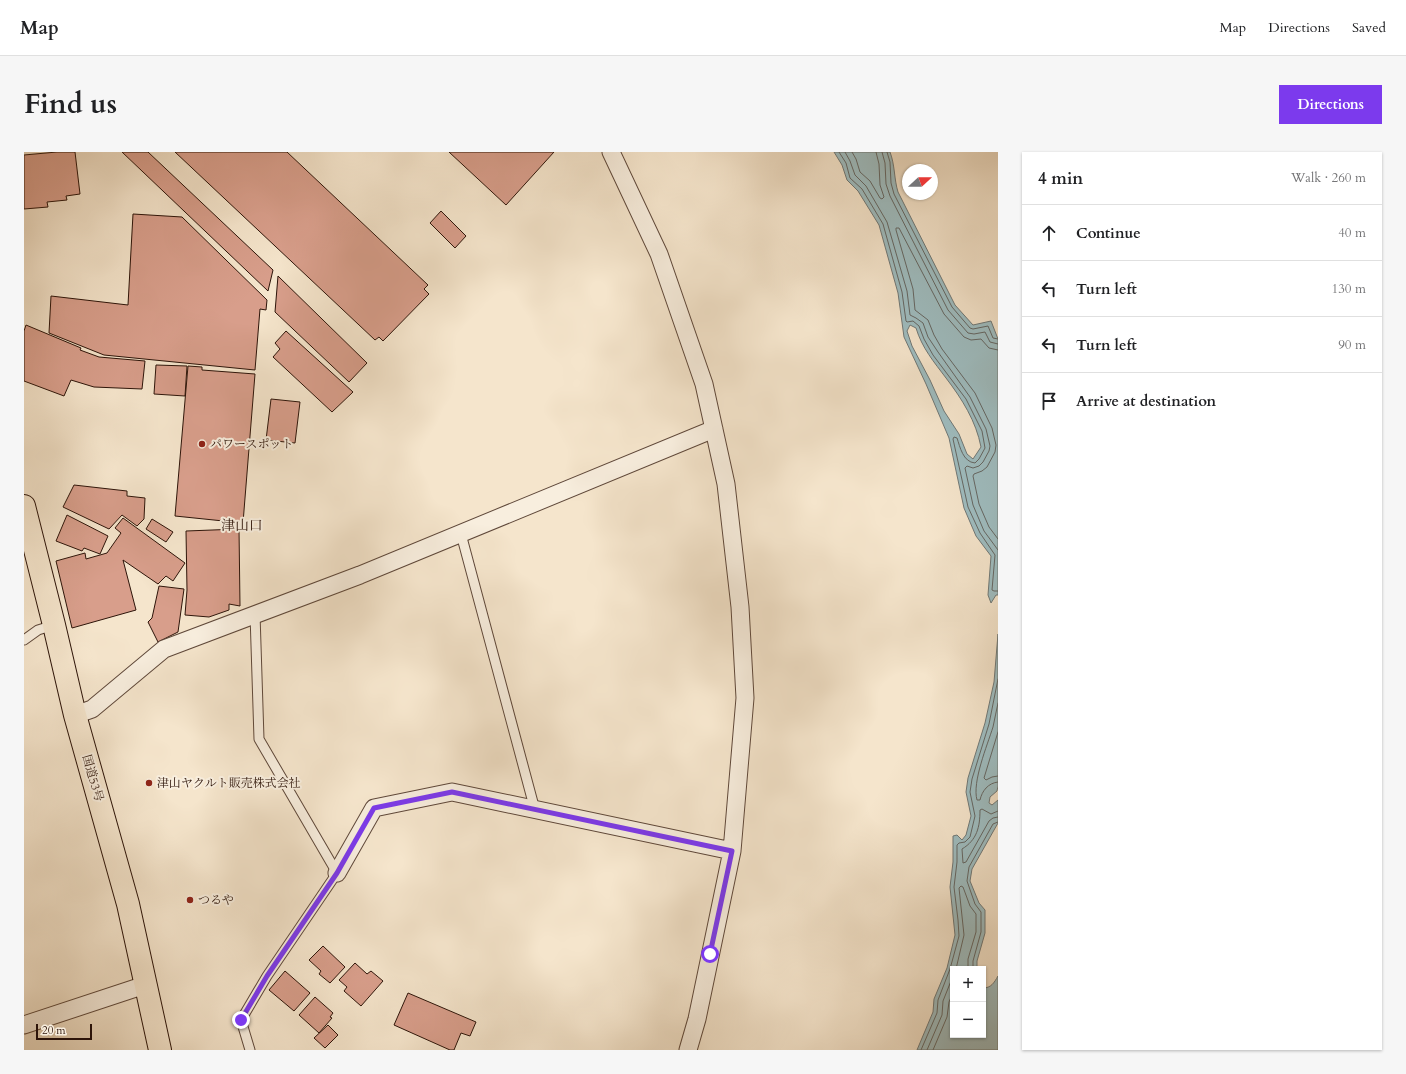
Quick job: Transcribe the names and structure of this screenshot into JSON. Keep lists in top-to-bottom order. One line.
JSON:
{"streets":{"highway":["国道53号"]},"districts":["津山口"],"places":["パワースポット","津山ヤクルト販売株式会社","つるや"],"scale_bar":"20 m","north":"right","page":{"header":"Map","nav":["Map","Directions","Saved"],"title":"Find us","buttons":"Directions","heading":["4 min","Walk · 260 m"],"list":[["Continue","40 m"],["Turn left","130 m"],["Turn left","90 m"],"Arrive at destination"],"map_buttons":["+","−"],"scale":"20 m"}}
